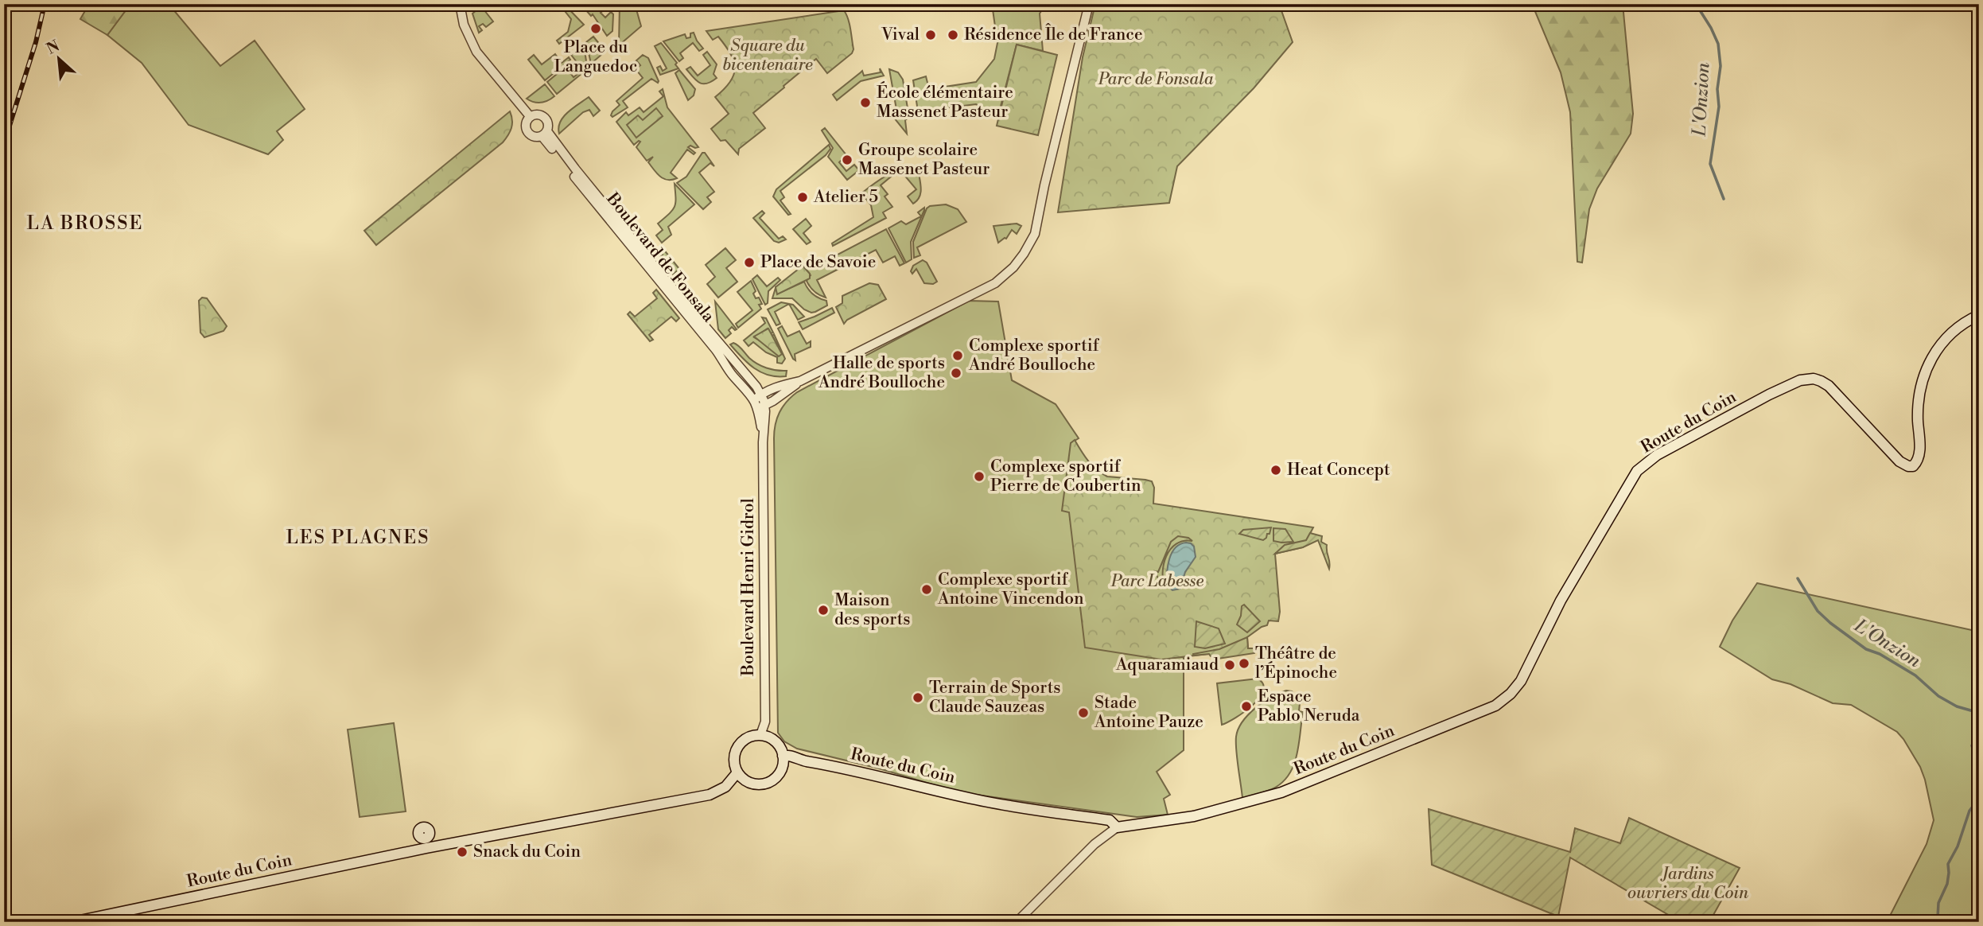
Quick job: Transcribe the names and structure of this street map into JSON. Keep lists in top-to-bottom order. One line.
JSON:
{"streets":{"main road":["Route du Coin"],"street":["Boulevard de Fonsala","Boulevard Henri Gidrol"]},"crossings":[["Boulevard de Fonsala","Boulevard Henri Gidrol"],["Route du Coin","Boulevard Henri Gidrol"]],"districts":["LA BROSSE","LES PLAGNES"],"water":["L'Onzion"],"parks":["Square du bicentenaire","Parc de Fonsala","Parc Labesse","Jardins ouvriers du Coin"],"places":["Place du Languedoc","Vival","Résidence Île de France","École élémentaire Massenet Pasteur","Groupe scolaire Massenet Pasteur","Atelier 5","Place de Savoie","Complexe sportif André Boulloche","Halle de sports André Boulloche","Heat Concept","Complexe sportif Pierre de Coubertin","Complexe sportif Antoine Vincendon","Maison des sports","Théâtre de l’Épinoche","Aquaramiaud","Terrain de Sports Claude Sauzeas","Espace Pablo Neruda","Stade Antoine Pauze","Snack du Coin"],"north":"top left"}
